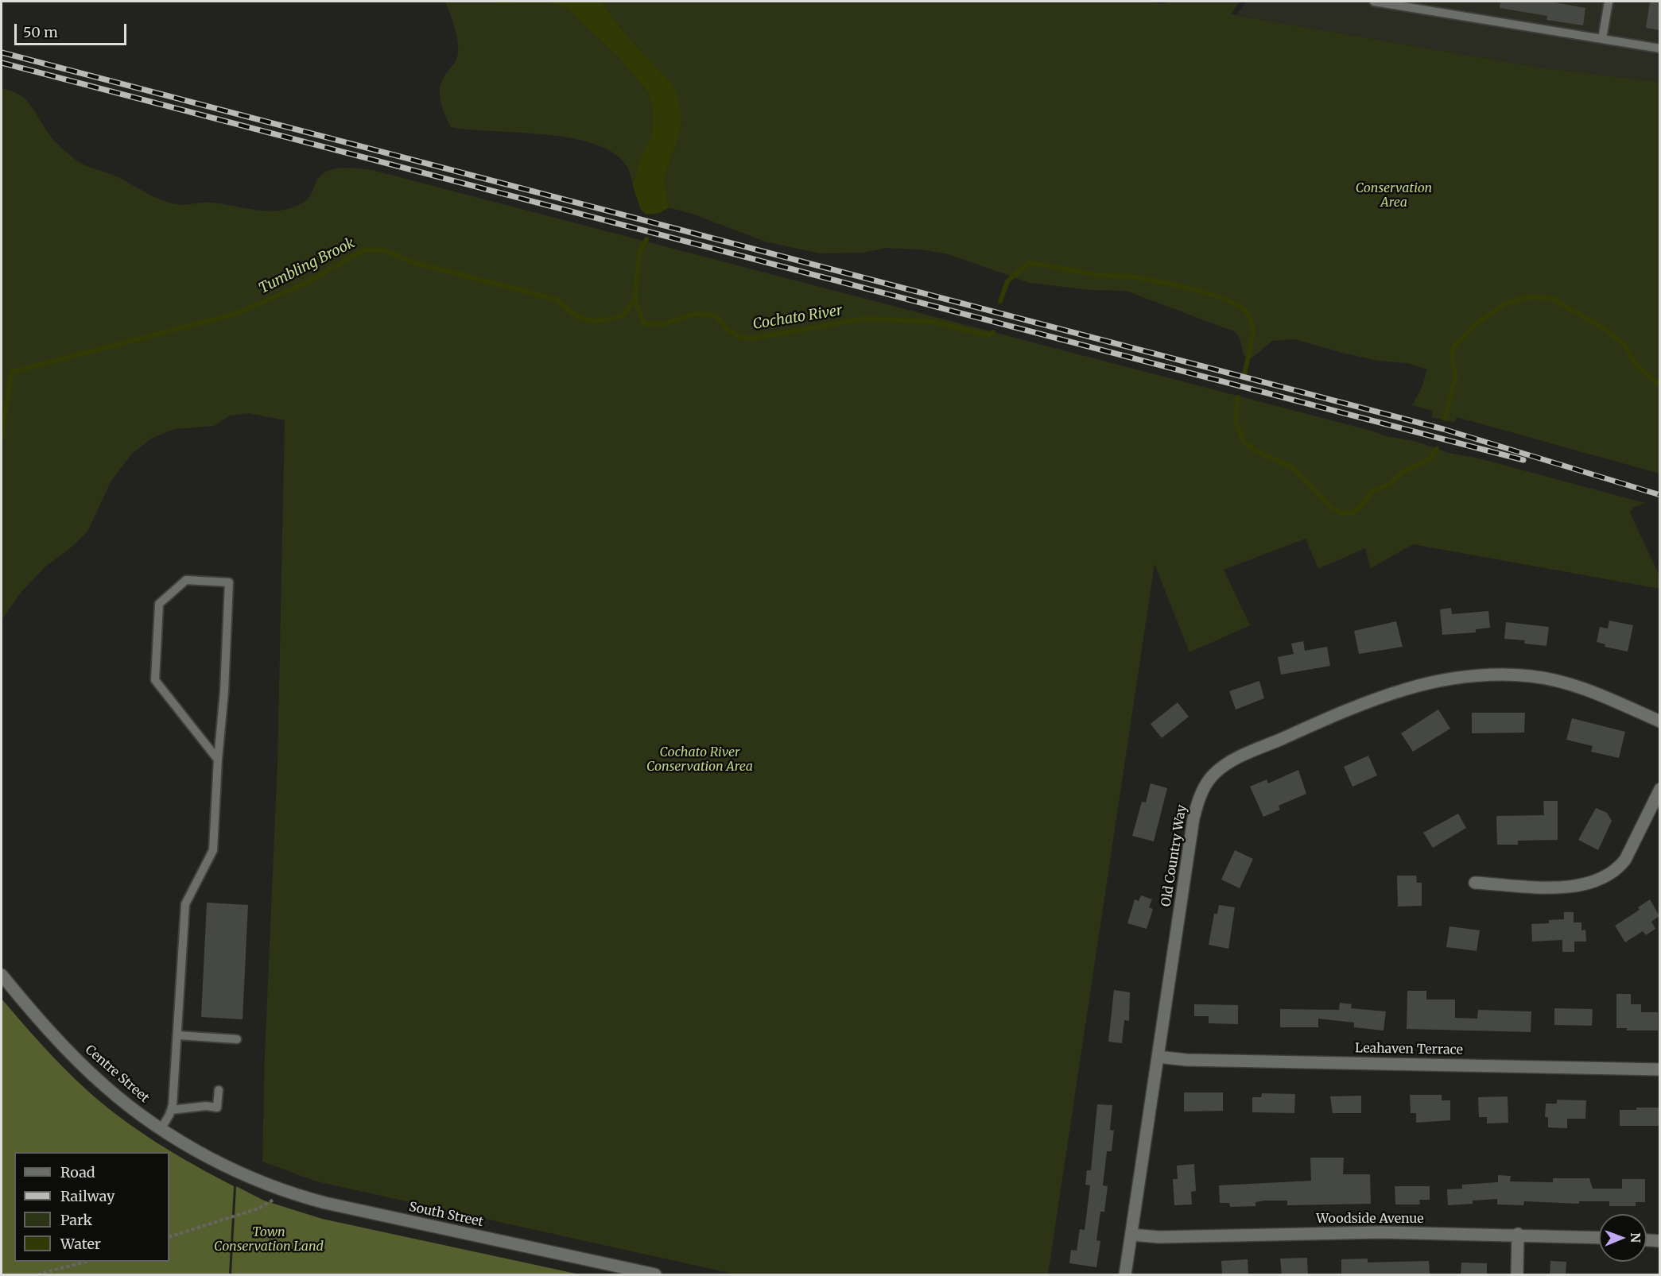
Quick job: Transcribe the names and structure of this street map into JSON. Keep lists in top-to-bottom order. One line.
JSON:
{"streets":{"street":["Old Country Way","Leahaven Terrace","Centre Street","South Street","Woodside Avenue"]},"crossings":[["Old Country Way","Leahaven Terrace"],["Old Country Way","Woodside Avenue"],["Centre Street","South Street"]],"water":["Tumbling Brook","Cochato River"],"parks":["Conservation Area","Cochato River Conservation Area","Town Conservation Land"],"legend":["Road","Railway","Park","Water"],"scale_bar":"50 m","north":"right"}
